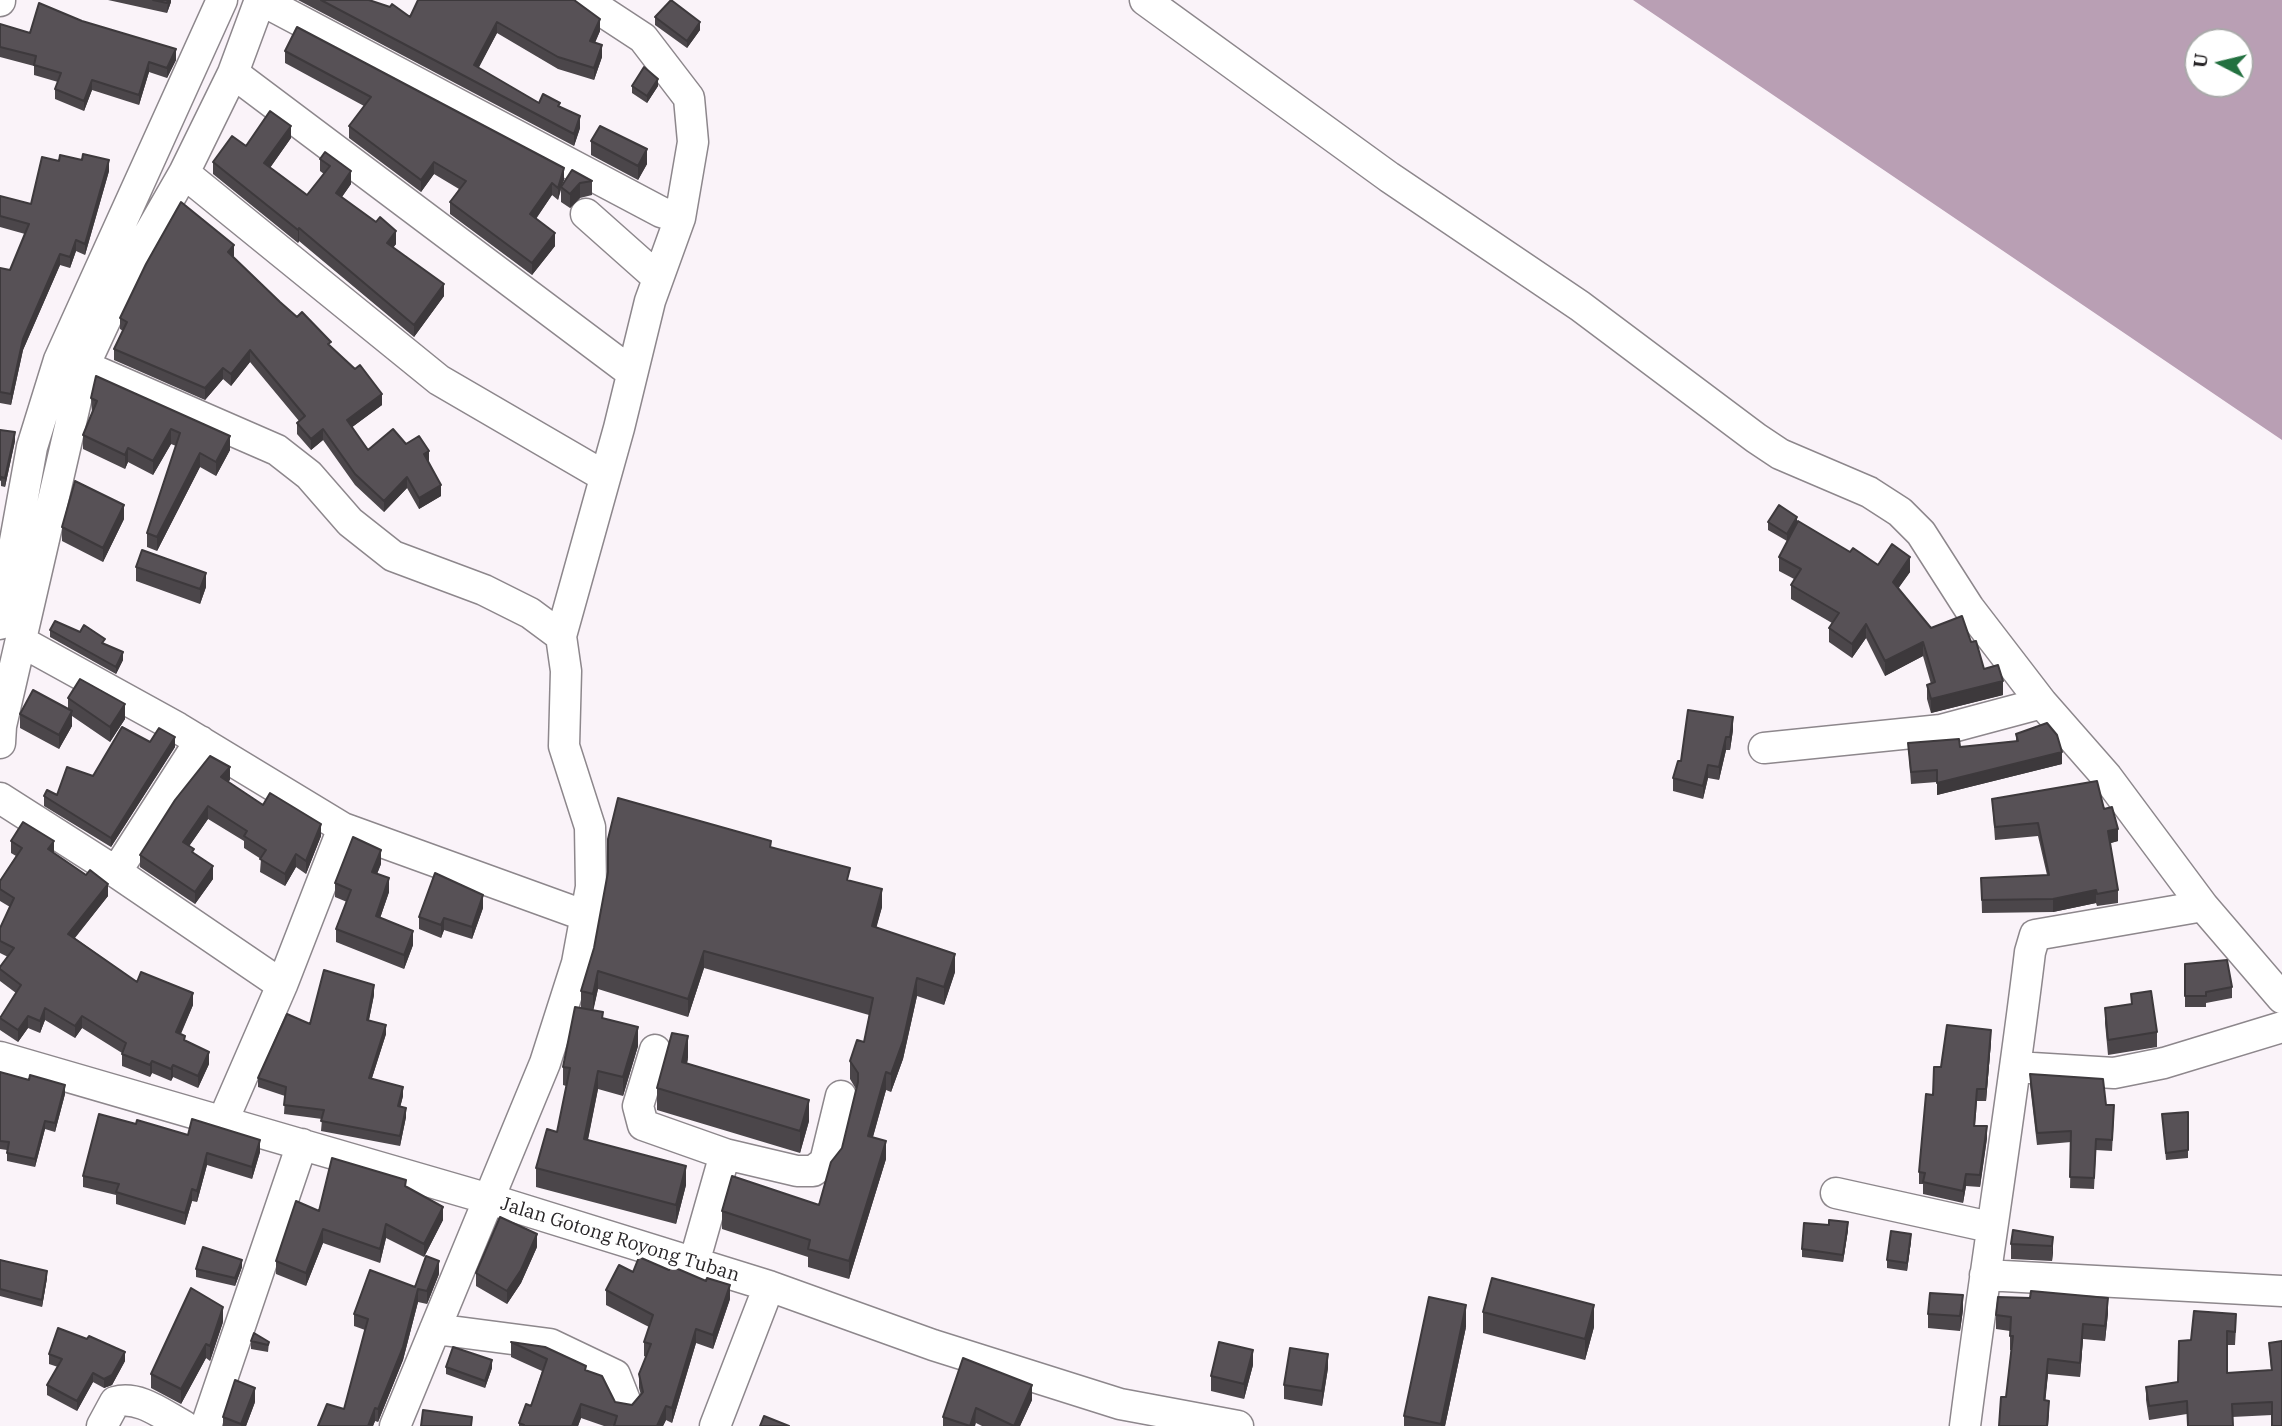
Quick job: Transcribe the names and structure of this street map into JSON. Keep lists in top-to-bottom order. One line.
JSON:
{"streets":{"street":["Jalan Gotong Royong Tuban"]},"north":"left"}
